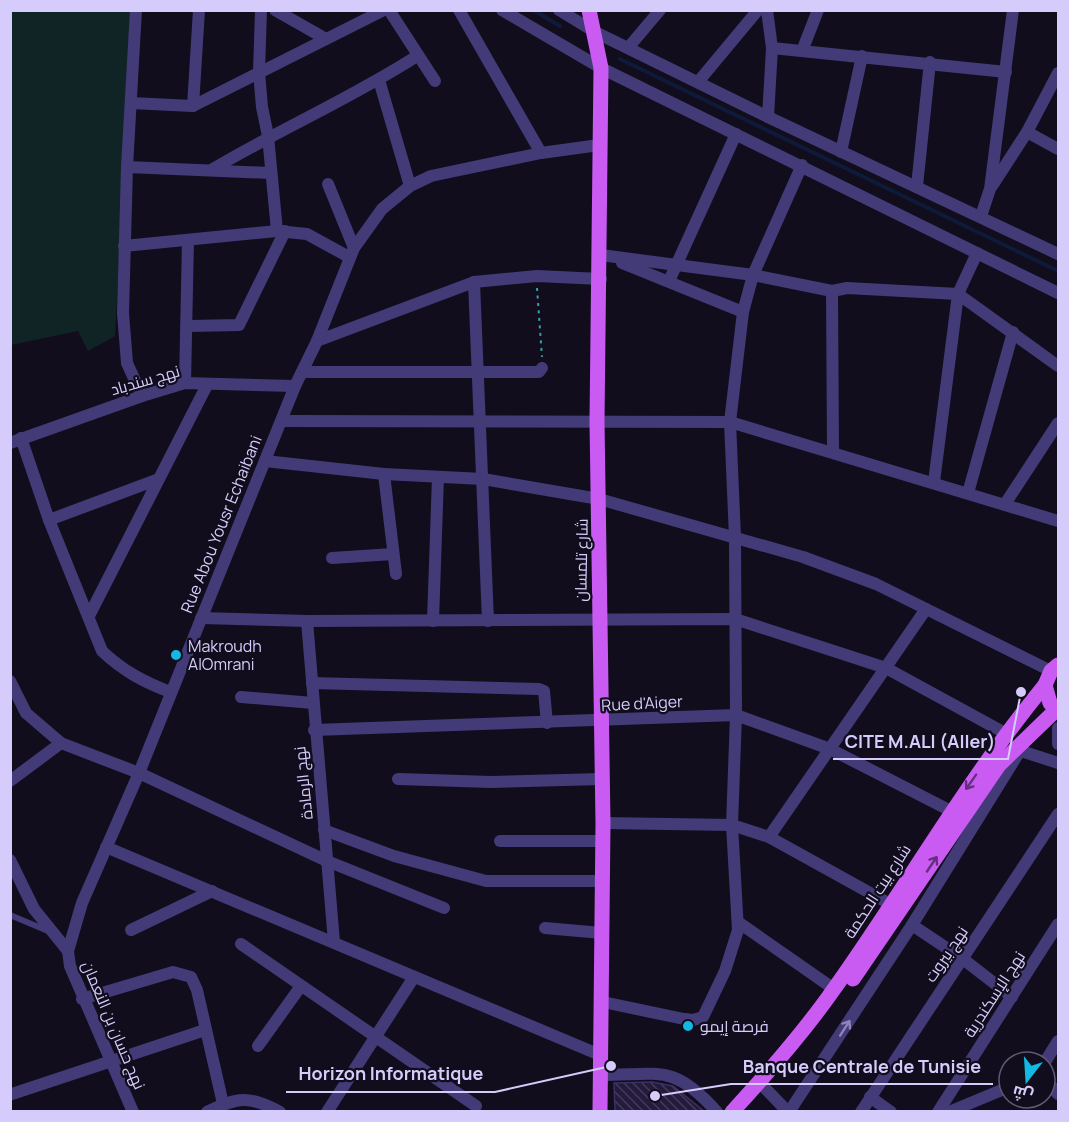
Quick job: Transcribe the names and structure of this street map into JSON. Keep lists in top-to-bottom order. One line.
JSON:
{"streets":{"main road":["شارع تلمسان","شارع بيت الحكمة"],"street":["نهج سندباد","Rue Abou Yousr Echaibani","Rue d'Aiger","نهج الرمادة","نهج بيروت","نهج الإسكندرية","نهج حسان بن النعمان"]},"crossings":[["نهج سندباد","Rue Abou Yousr Echaibani"],["Rue Abou Yousr Echaibani","شارع تلمسان"],["Rue Abou Yousr Echaibani","نهج حسان بن النعمان"],["شارع تلمسان","Rue d'Aiger"],["Rue d'Aiger","نهج الرمادة"],["Rue d'Aiger","شارع بيت الحكمة"]],"places":["Makroudh AlOmrani","CITE M.ALI (Aller)","فرصة إيمو","Horizon Informatique","Banque Centrale de Tunisie"],"north":"bottom"}
